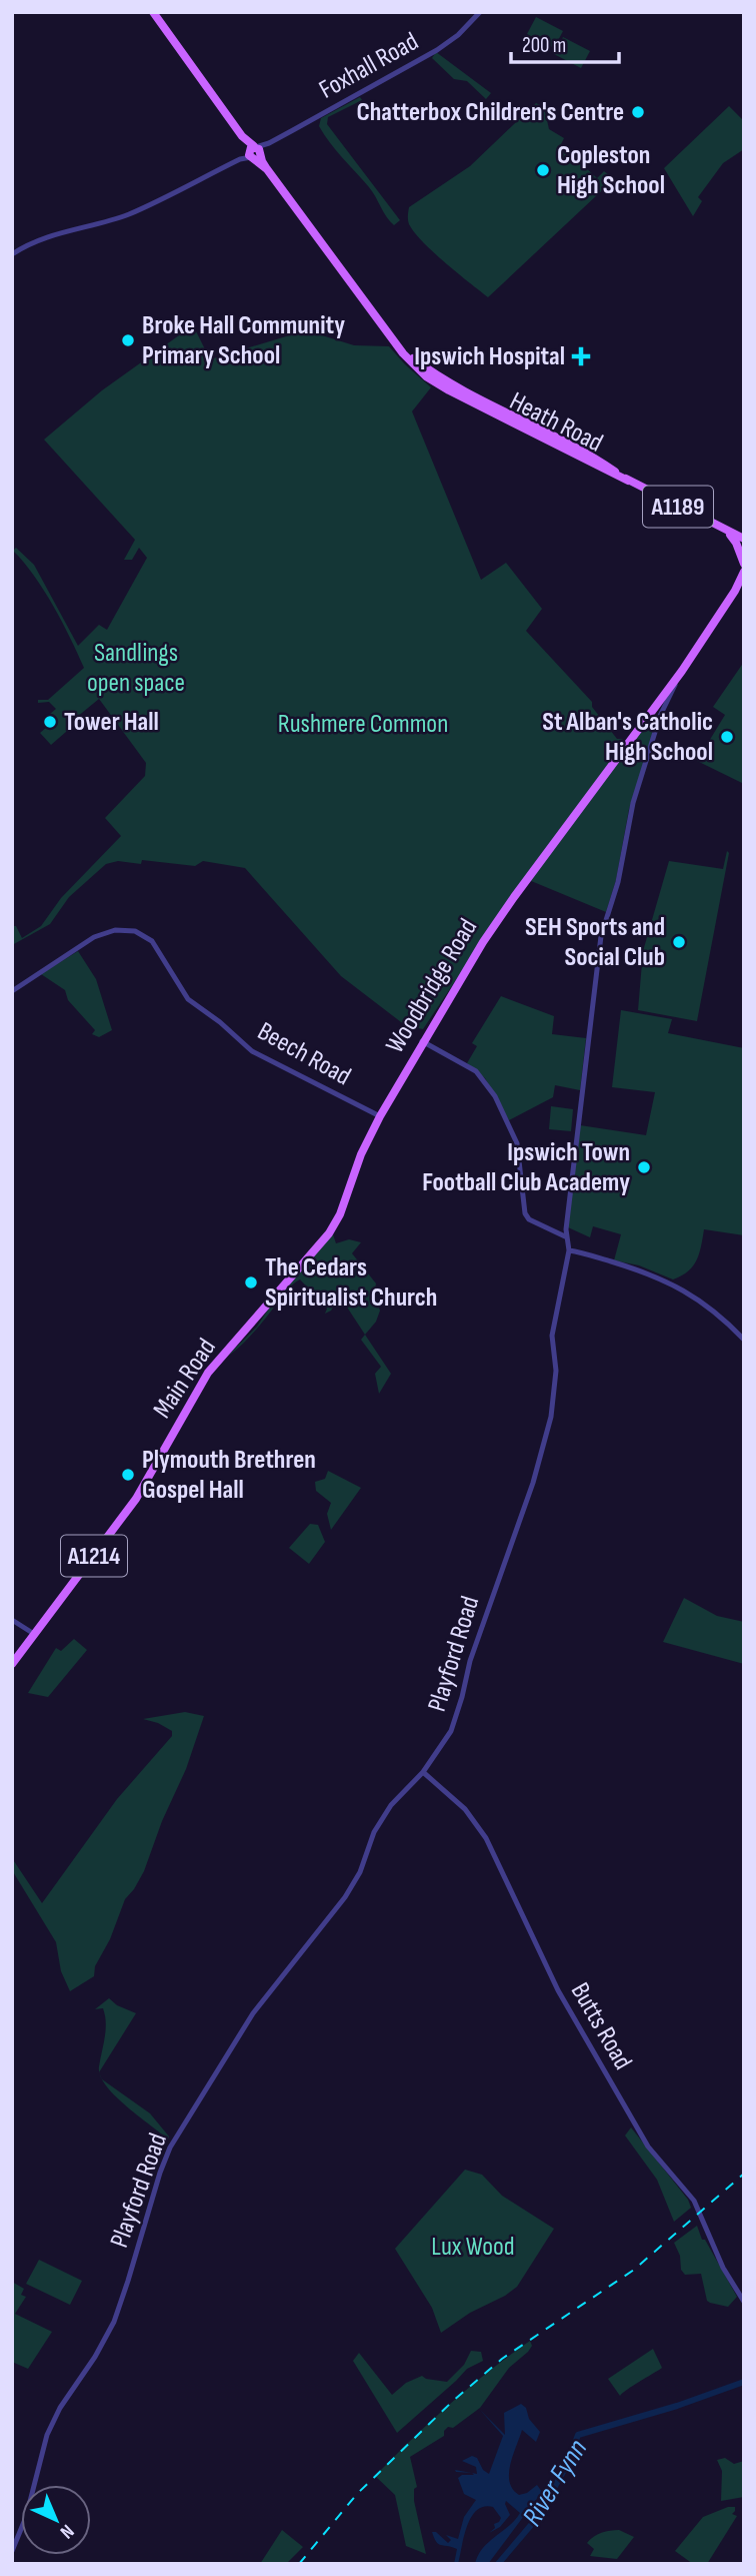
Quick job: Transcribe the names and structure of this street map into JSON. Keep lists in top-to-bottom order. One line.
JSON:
{"streets":{"main road":["Heath Road","A1189","Woodbridge Road","Main Road","A1214"],"street":["Foxhall Road","Beech Road","Playford Road","Butts Road"]},"crossings":[["Foxhall Road","Heath Road"],["Woodbridge Road","Beech Road"],["Woodbridge Road","Main Road"],["Woodbridge Road","A1214"],["Woodbridge Road","Playford Road"],["A1214","Playford Road"],["Playford Road","Butts Road"]],"water":["River Fynn"],"parks":["Sandlings open space","Rushmere Common","Lux Wood"],"places":{"other":["Chatterbox Children's Centre","Copleston High School","Broke Hall Community Primary School","Tower Hall","St Alban's Catholic High School","SEH Sports and Social Club","Ipswich Town Football Club Academy","The Cedars Spiritualist Church","Plymouth Brethren Gospel Hall"],"health":["Ipswich Hospital"]},"scale_bar":"200 m","north":"bottom right"}
